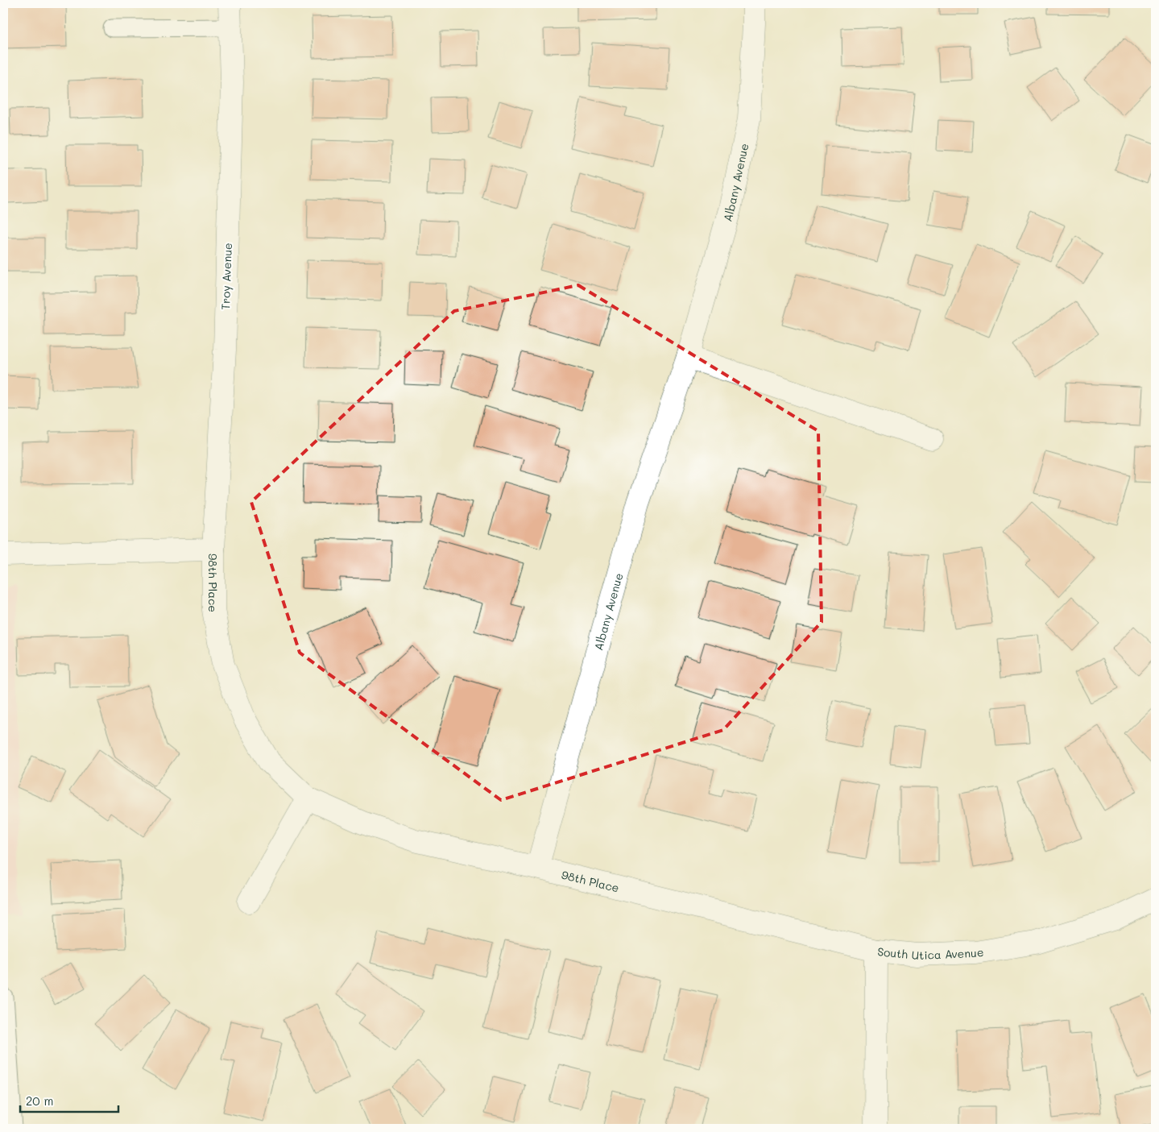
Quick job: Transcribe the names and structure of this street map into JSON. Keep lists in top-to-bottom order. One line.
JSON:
{"streets":{"street":["Albany Avenue","Troy Avenue","98th Place","South Utica Avenue"]},"crossings":[["Albany Avenue","98th Place"],["Troy Avenue","98th Place"],["98th Place","South Utica Avenue"]],"scale_bar":"20 m"}
